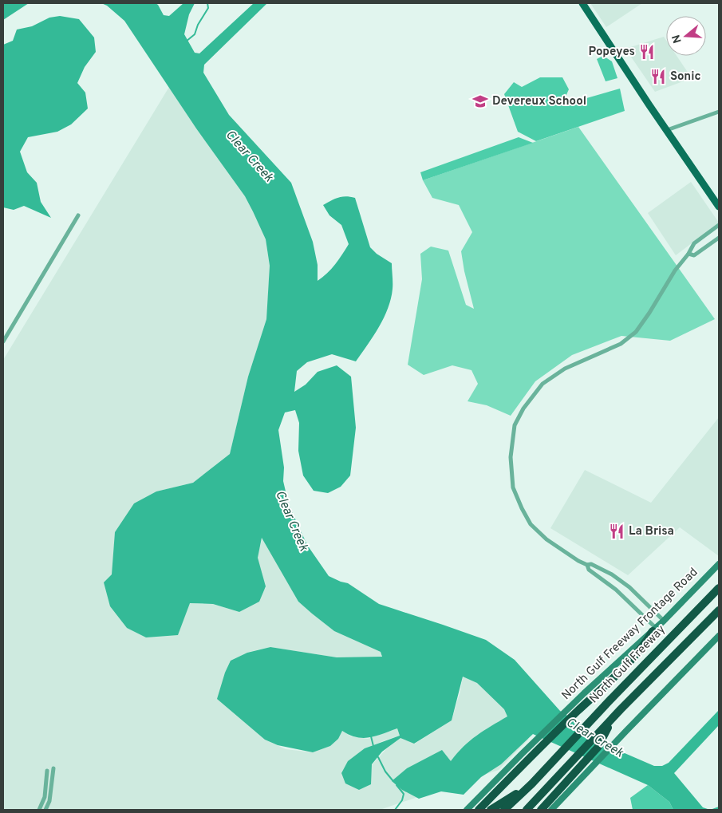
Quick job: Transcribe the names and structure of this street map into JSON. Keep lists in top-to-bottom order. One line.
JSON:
{"streets":{"highway":["North Gulf Freeway"],"main road":["North Gulf Freeway Frontage Road"]},"water":["Clear Creek"],"places":{"restaurant":["Popeyes","Sonic","La Brisa"],"school or university":["Devereux School"]},"north":"left"}
